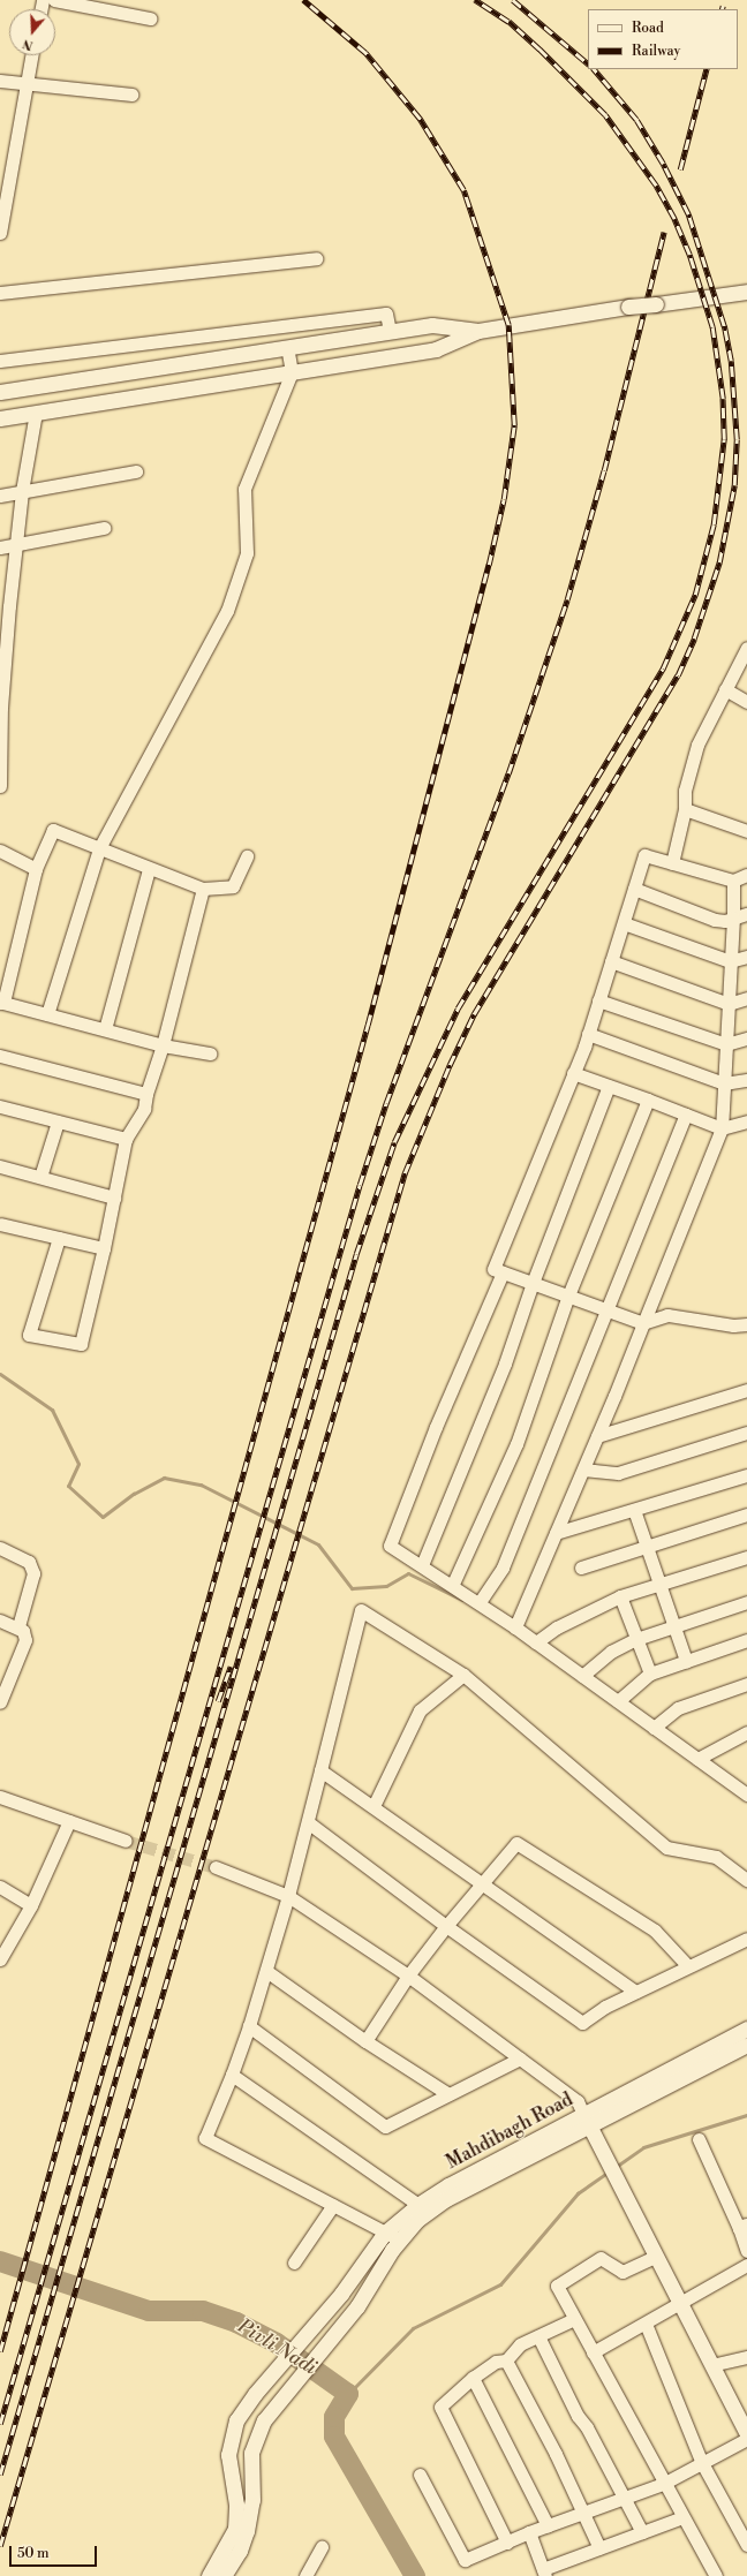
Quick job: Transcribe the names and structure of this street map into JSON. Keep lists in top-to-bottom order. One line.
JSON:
{"streets":{"street":["Mahdibagh Road"]},"water":["Pivli Nadi"],"legend":["Road","Railway"],"scale_bar":"50 m","north":"bottom"}
